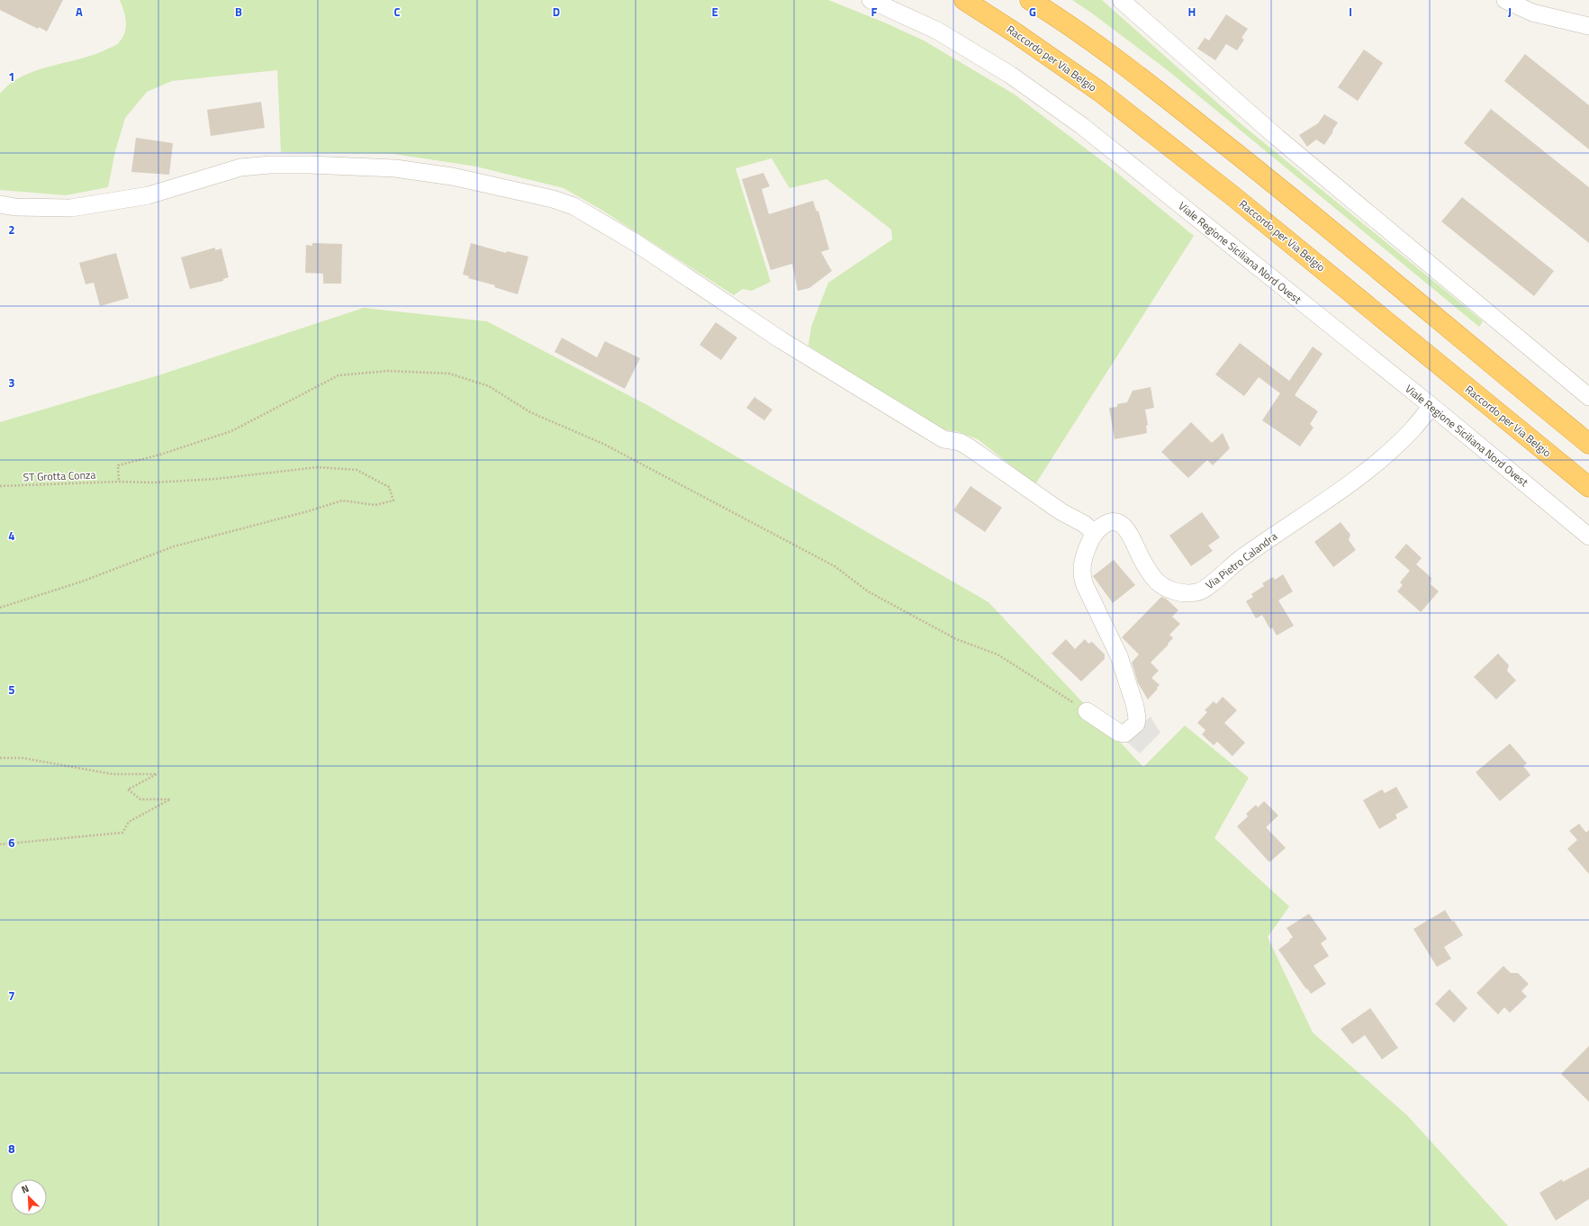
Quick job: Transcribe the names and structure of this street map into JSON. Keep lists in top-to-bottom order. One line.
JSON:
{"streets":{"highway":["Raccordo per Via Belgio"],"street":["Viale Regione Siciliana Nord Ovest","Via Pietro Calandra"],"path":["ST Grotta Conza"]},"crossings":[["Viale Regione Siciliana Nord Ovest","Via Pietro Calandra"]],"north":"top left","grid":{"columns":["A","B","C","D","E","F","G","H","I","J"],"rows":["1","2","3","4","5","6","7","8"]}}
